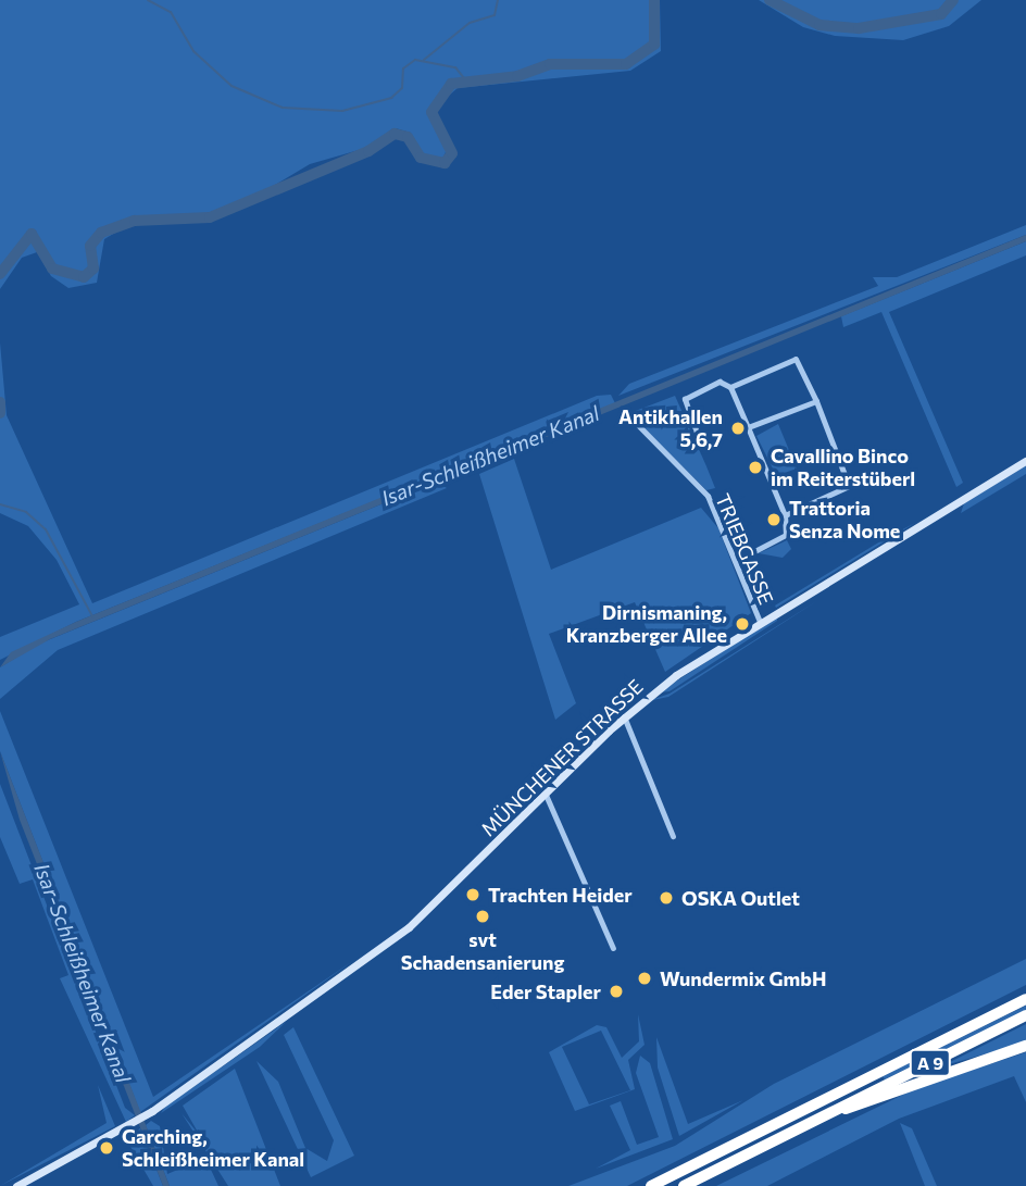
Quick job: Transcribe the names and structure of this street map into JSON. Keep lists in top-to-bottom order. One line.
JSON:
{"streets":{"highway":["A 9"],"main road":["MÜNCHENER STRASSE"],"street":["TRIEBGASSE"]},"crossings":[["TRIEBGASSE","MÜNCHENER STRASSE"]],"water":["Isar-Schleißheimer Kanal"],"places":["Antikhallen 5,6,7","Cavallino Binco im Reiterstüberl","Trattoria Senza Nome","Dirnismaning, Kranzberger Allee","Trachten Heider","OSKA Outlet","svt Schadensanierung","Wundermix GmbH","Eder Stapler","Garching, Schleißheimer Kanal"]}
